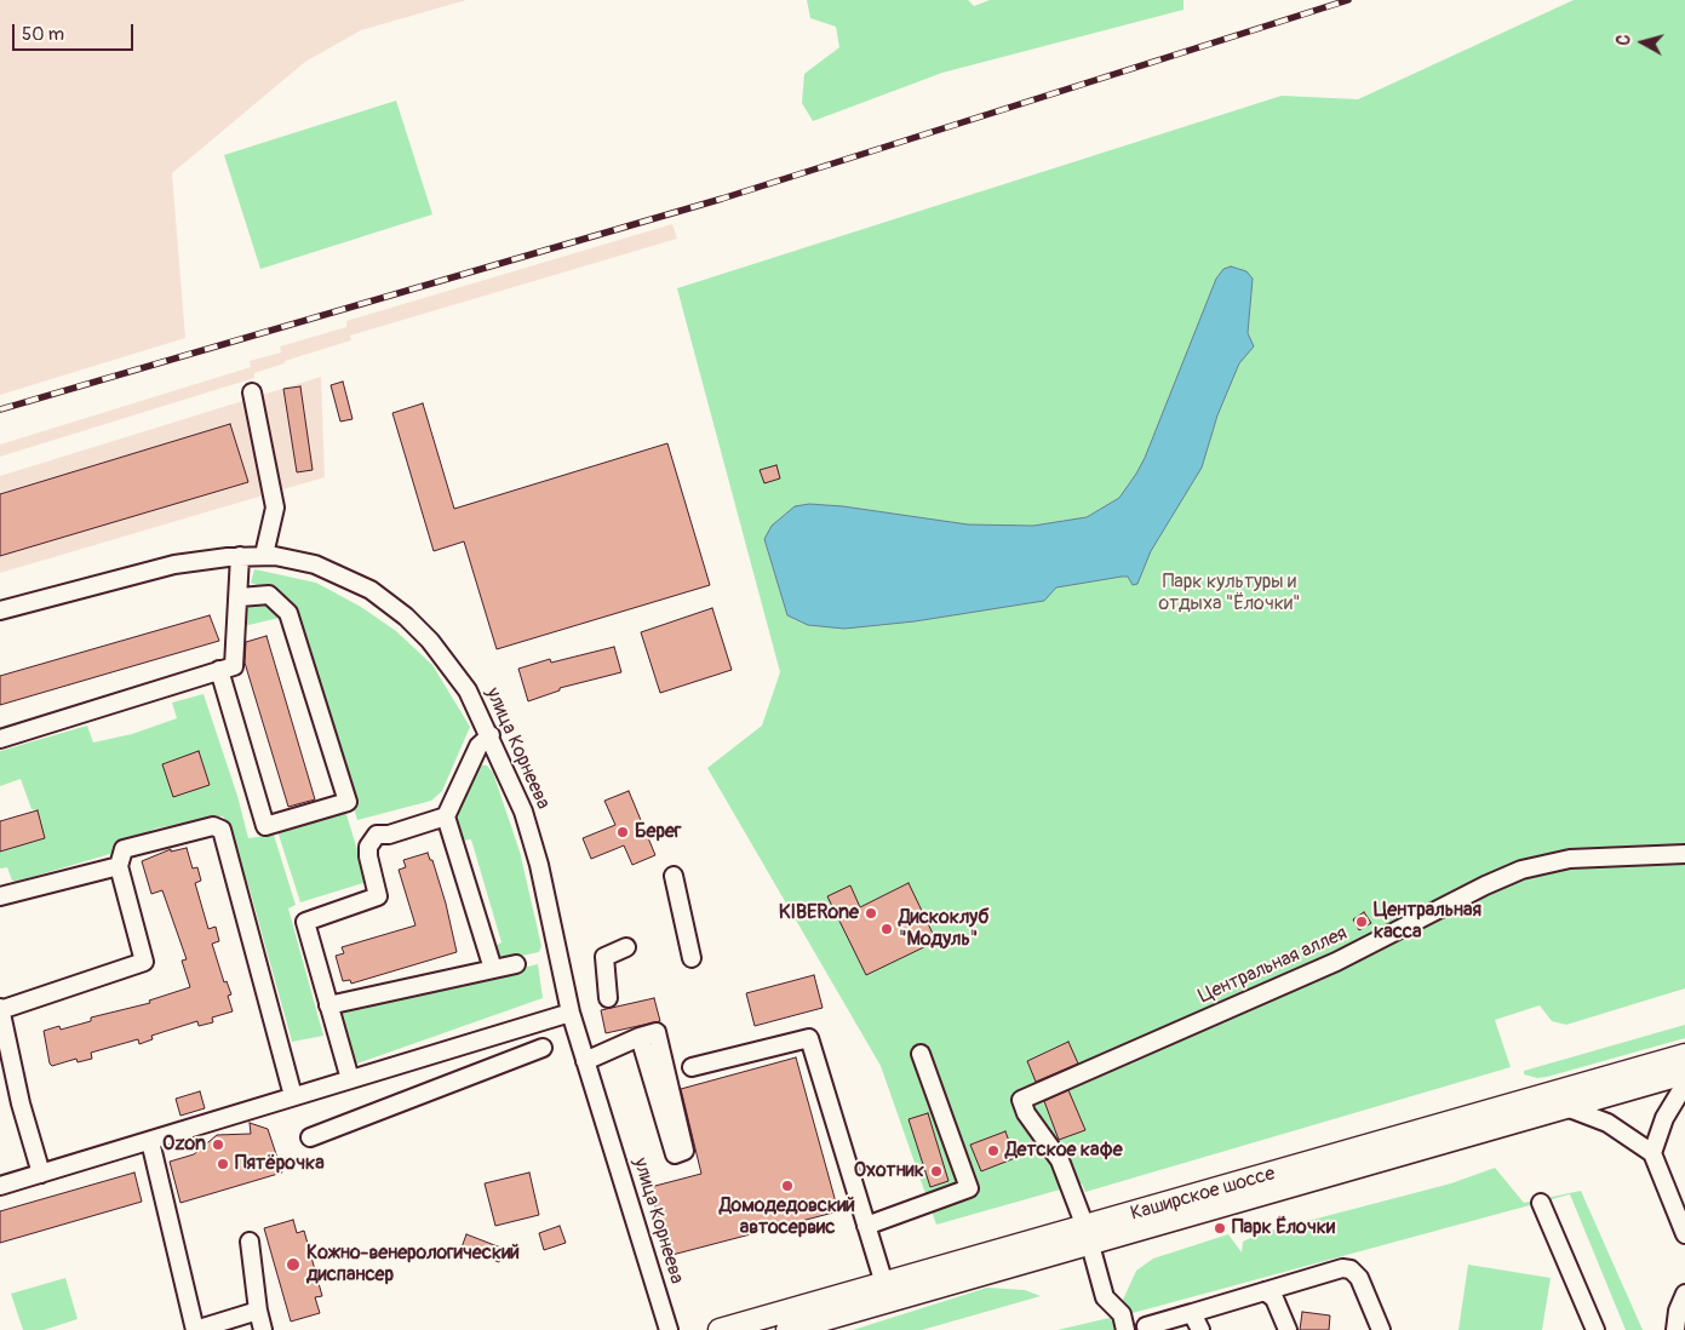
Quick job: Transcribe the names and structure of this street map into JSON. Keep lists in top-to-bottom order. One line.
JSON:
{"streets":{"main road":["Каширское шоссе"],"street":["улица Корнеева","Центральная аллея"]},"crossings":[["Центральная аллея","Каширское шоссе"]],"parks":["Парк культуры и отдыха \"Ёлочки\""],"places":["Берег","KIBERone","Центральная касса","Дискоклуб \"Модуль\"","Ozon","Детское кафе","Пятёрочка","Охотник","Домодедовский автосервис","Парк Ёлочки","Кожно-венерологический диспансер"],"scale_bar":"50 m","north":"left"}
